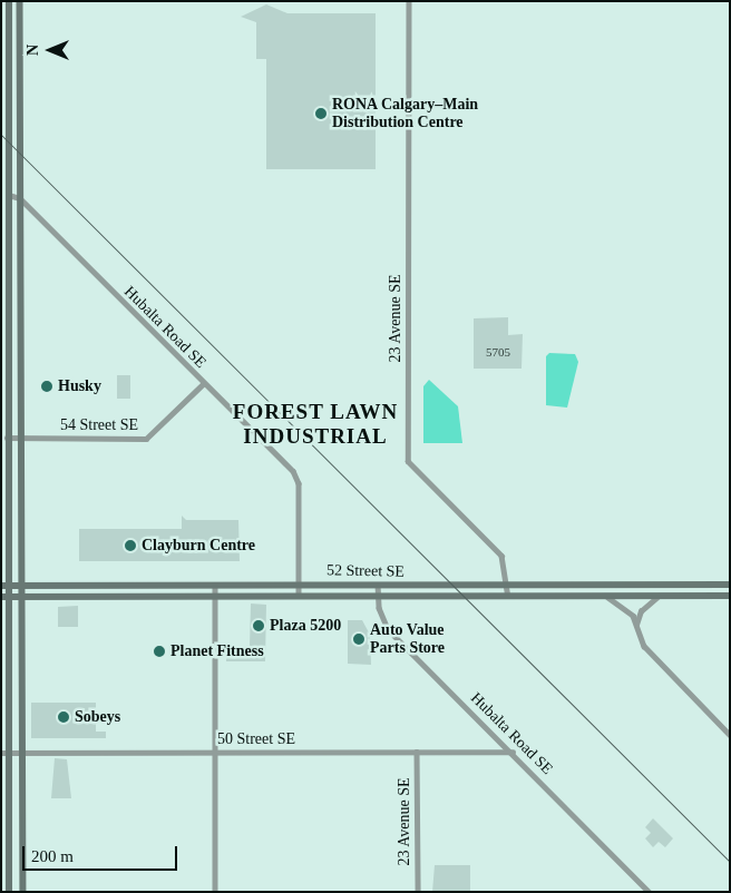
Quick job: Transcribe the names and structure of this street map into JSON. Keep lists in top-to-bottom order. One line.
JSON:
{"streets":{"main road":["52 Street SE"],"street":["23 Avenue SE","Hubalta Road SE","54 Street SE","50 Street SE"]},"crossings":[["23 Avenue SE","52 Street SE"],["23 Avenue SE","50 Street SE"],["Hubalta Road SE","54 Street SE"],["Hubalta Road SE","52 Street SE"],["Hubalta Road SE","50 Street SE"]],"districts":["FOREST LAWN INDUSTRIAL"],"places":["RONA Calgary–Main Distribution Centre","Husky","Clayburn Centre","Plaza 5200","Auto Value Parts Store","Planet Fitness","Sobeys"],"house_numbers":["5705"],"scale_bar":"200 m","north":"left"}
